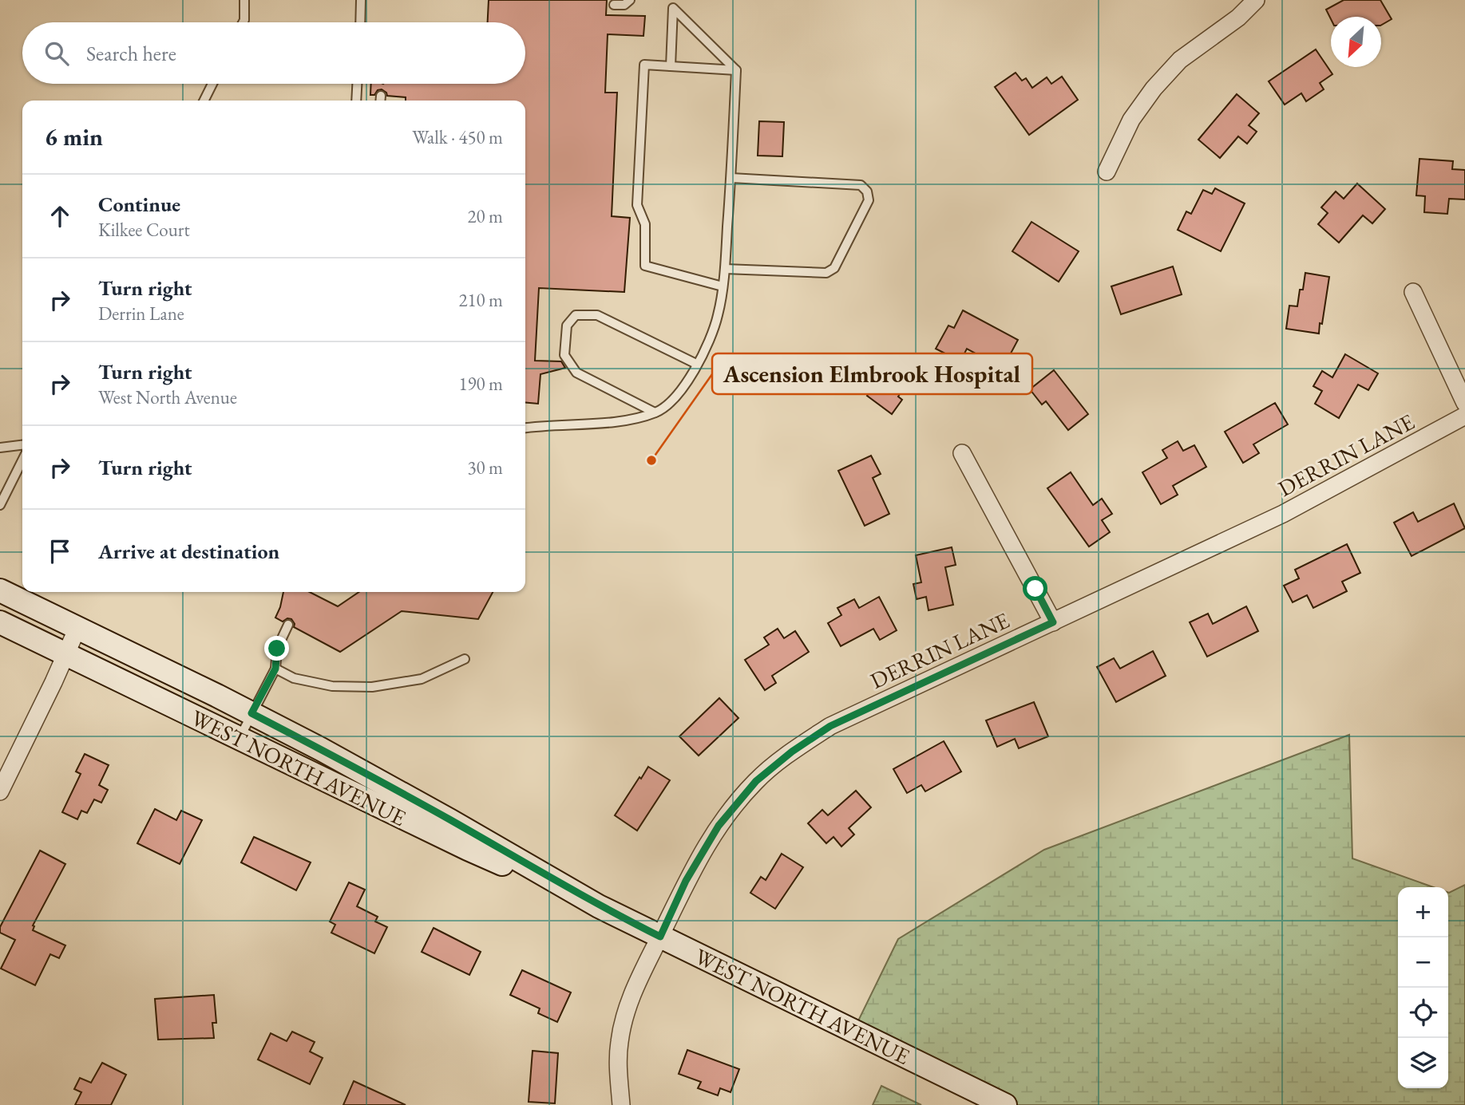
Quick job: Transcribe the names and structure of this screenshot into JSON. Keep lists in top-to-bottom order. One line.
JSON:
{"streets":{"main road":["WEST NORTH AVENUE"],"street":["DERRIN LANE"]},"crossings":[["DERRIN LANE","WEST NORTH AVENUE"]],"places":["Ascension Elmbrook Hospital"],"north":"bottom left","page":{"search":"Search here","heading":["6 min","Walk · 450 m"],"list":[["Continue","Kilkee Court","20 m"],["Turn right","Derrin Lane","210 m"],["Turn right","West North Avenue","190 m"],["Turn right","30 m"],"Arrive at destination"],"map_buttons":["+","−"]}}
